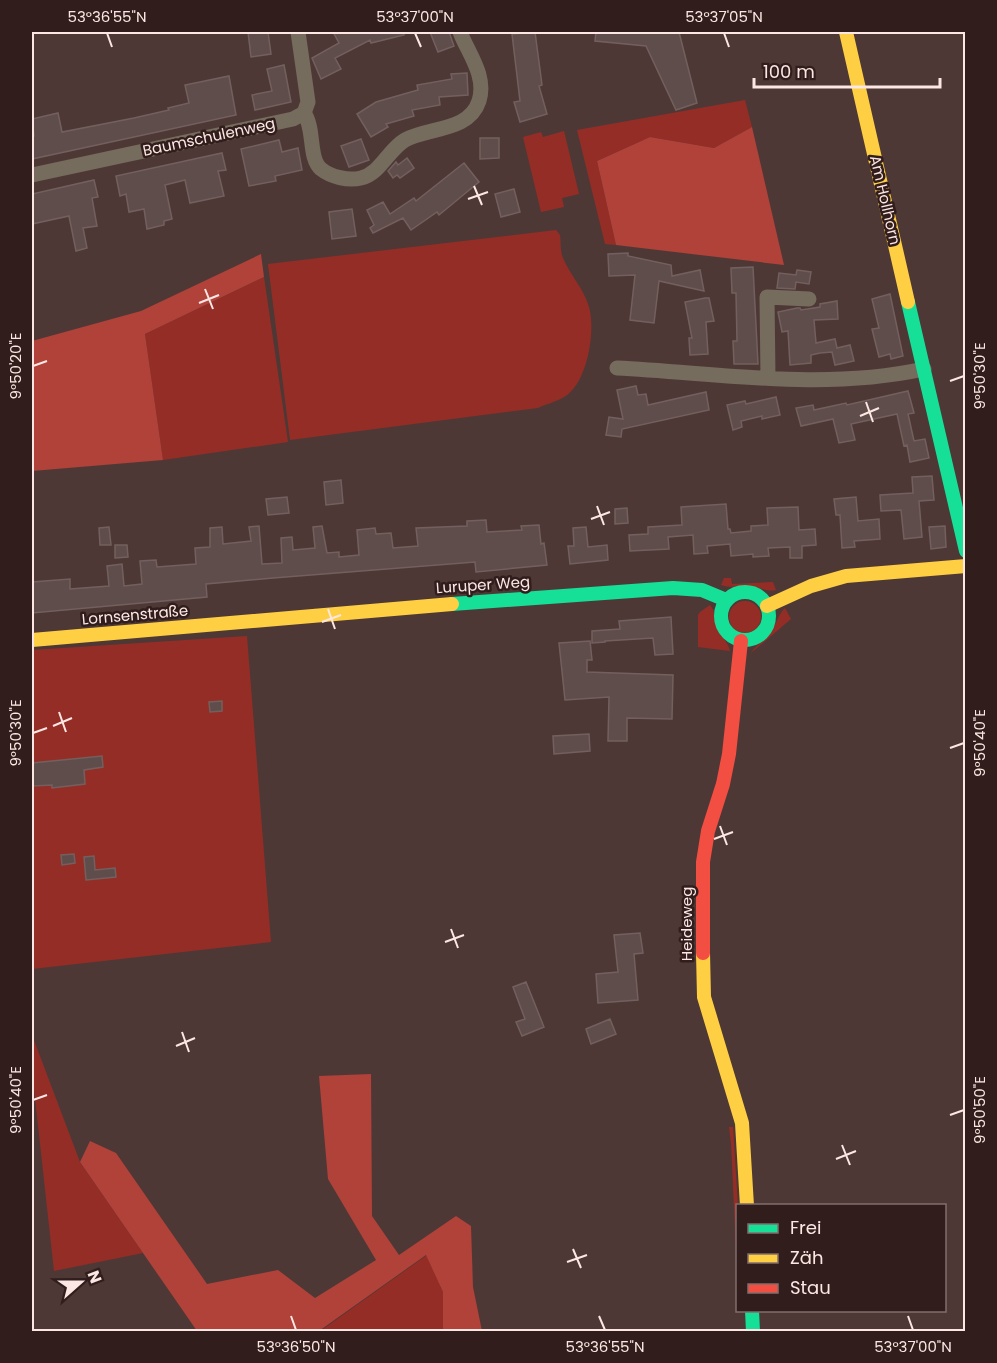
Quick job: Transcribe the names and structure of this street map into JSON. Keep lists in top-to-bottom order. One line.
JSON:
{"streets":{"street":["Baumschulenweg","Am Hollhorn","Luruper Weg","Lornsenstraße","Heideweg"]},"crossings":[["Luruper Weg","Lornsenstraße"],["Luruper Weg","Heideweg"]],"legend":["Frei","Zäh","Stau"],"scale_bar":"100 m","north":"right","coordinates":["53°36'55\"N","53°37'00\"N","53°37'05\"N","9°50'20\"E","9°50'30\"E","9°50'40\"E","9°50'50\"E","53°36'50\"N"]}
